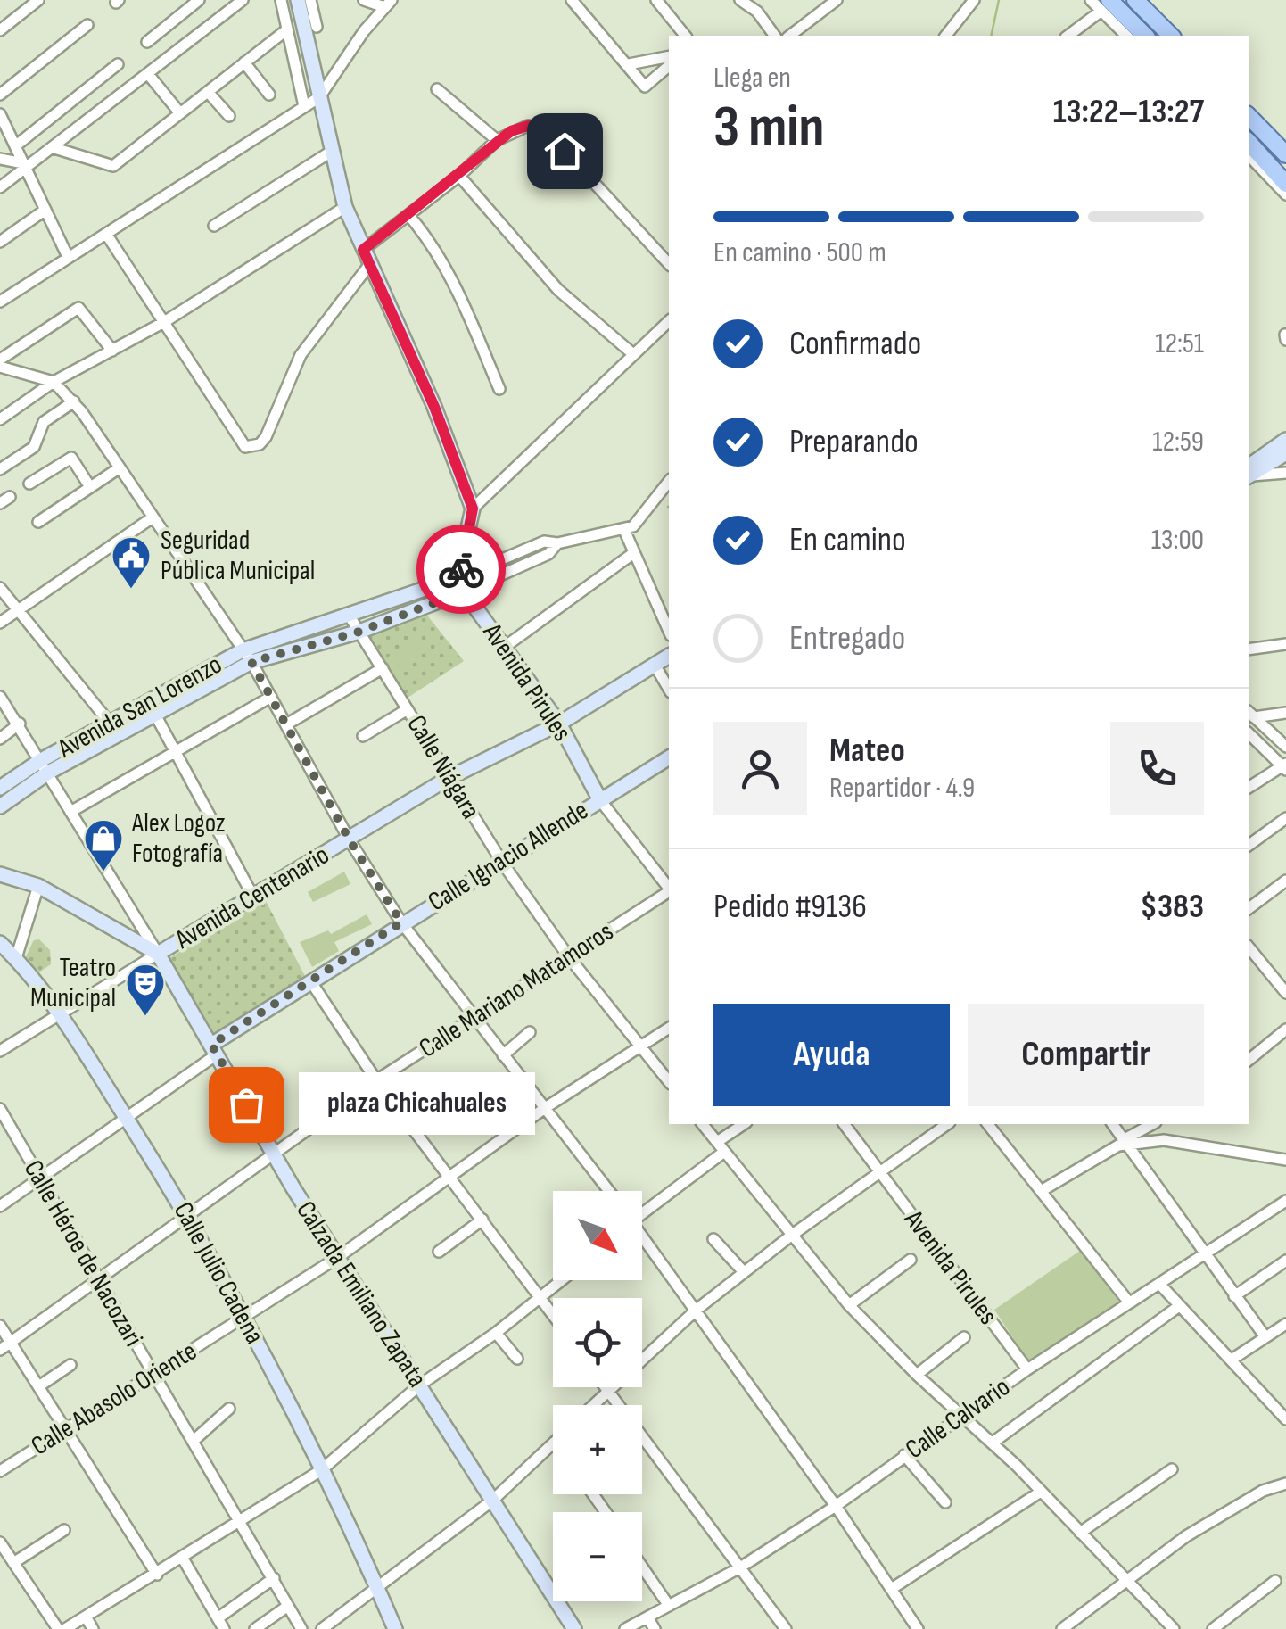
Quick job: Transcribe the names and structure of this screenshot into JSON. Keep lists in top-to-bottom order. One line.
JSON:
{"streets":{"street":["Avenida Pirules","Avenida San Lorenzo","Calle Niágara","Calle Ignacio Allende","Avenida Centenario","Calle Mariano Matamoros","Calle Héroe de Nacozari","Calle Julio Cadena","Calzada Emiliano Zapata","Calle Abasolo Oriente","Calle Calvario"]},"crossings":[["Avenida Pirules","Avenida San Lorenzo"],["Avenida Pirules","Calle Ignacio Allende"],["Avenida Pirules","Avenida Centenario"],["Avenida Pirules","Calle Calvario"],["Avenida San Lorenzo","Calle Niágara"],["Calle Niágara","Calle Ignacio Allende"],["Calle Niágara","Avenida Centenario"],["Calle Niágara","Calle Mariano Matamoros"],["Calle Niágara","Calle Abasolo Oriente"],["Calle Ignacio Allende","Calzada Emiliano Zapata"],["Avenida Centenario","Calzada Emiliano Zapata"],["Calle Mariano Matamoros","Calle Héroe de Nacozari"],["Calle Mariano Matamoros","Calle Julio Cadena"],["Calle Mariano Matamoros","Calzada Emiliano Zapata"],["Calle Héroe de Nacozari","Calle Abasolo Oriente"],["Calle Julio Cadena","Calle Abasolo Oriente"],["Calzada Emiliano Zapata","Calle Abasolo Oriente"]],"places":{"public building":["Seguridad Pública Municipal"],"shop":["Alex Logoz Fotografía"],"theatre":["Teatro Municipal"],"other":["plaza Chicahuales"]},"north":"bottom right","page":{"heading":["3 min","Llega en","13:22–13:27"],"panel":["Mateo","Repartidor · 4.9","Pedido #9136","$383"],"bar":"En camino · 500 m","list":[["Confirmado","12:51"],["Preparando","12:59"],["En camino","13:00"],"Entregado"],"buttons":["Ayuda","Compartir"],"bubble":"plaza Chicahuales","map_buttons":["+","−"]}}
